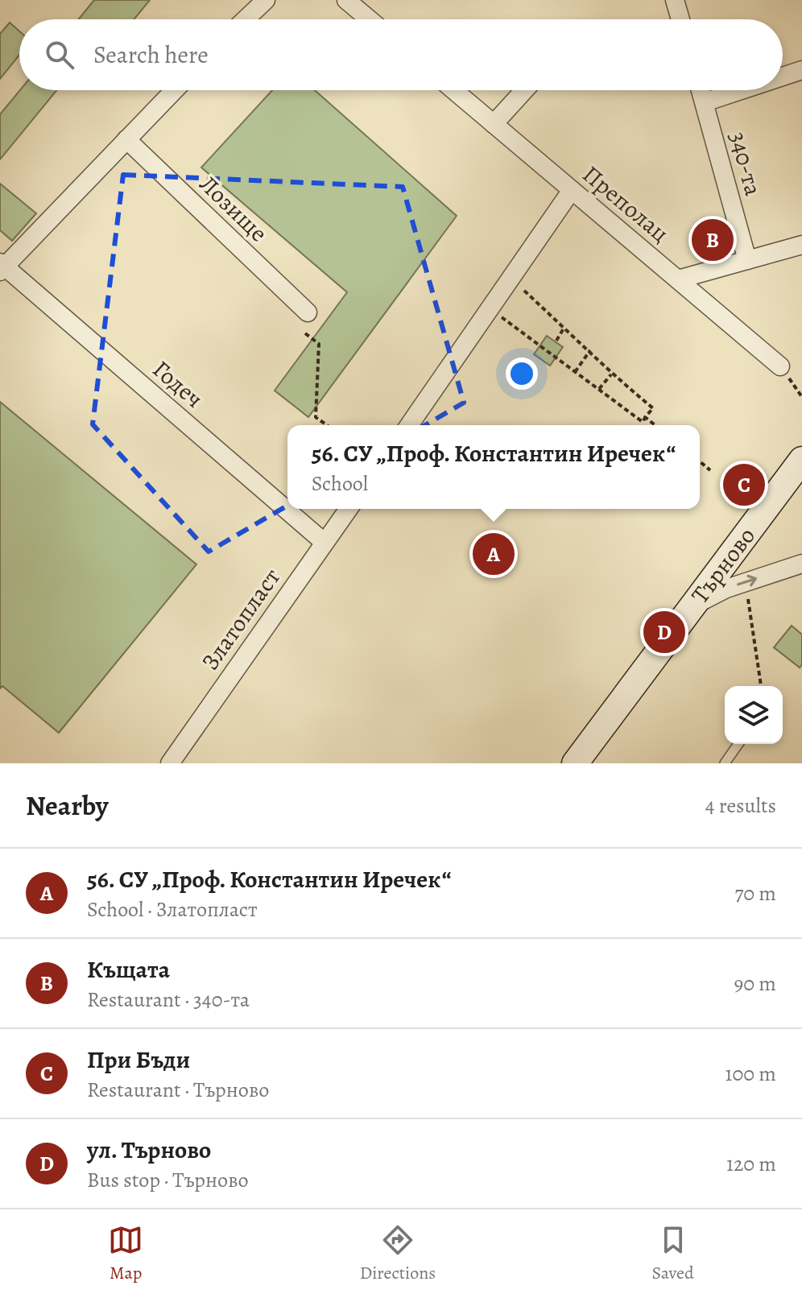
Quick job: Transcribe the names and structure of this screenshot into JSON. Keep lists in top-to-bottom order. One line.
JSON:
{"streets":{"street":["340-та","Преполац","Лозище","Годеч","Търново","Златопласт"]},"crossings":[["Годеч","Златопласт"]],"page":{"search":"Search here","pins":["B","C","A","D"],"popup":["56. СУ „Проф. Константин Иречек“","School"],"heading":["Nearby","4 results"],"list":[{"mark":"A","name":"56. СУ „Проф. Константин Иречек“","note":"School · Златопласт","value":"70 m"},{"mark":"B","name":"Къщата","note":"Restaurant · 340-та","value":"90 m"},{"mark":"C","name":"При Бъди","note":"Restaurant · Търново","value":"100 m"},{"mark":"D","name":"ул. Търново","note":"Bus stop · Търново","value":"120 m"}],"nav":["Map","Directions","Saved"]}}
